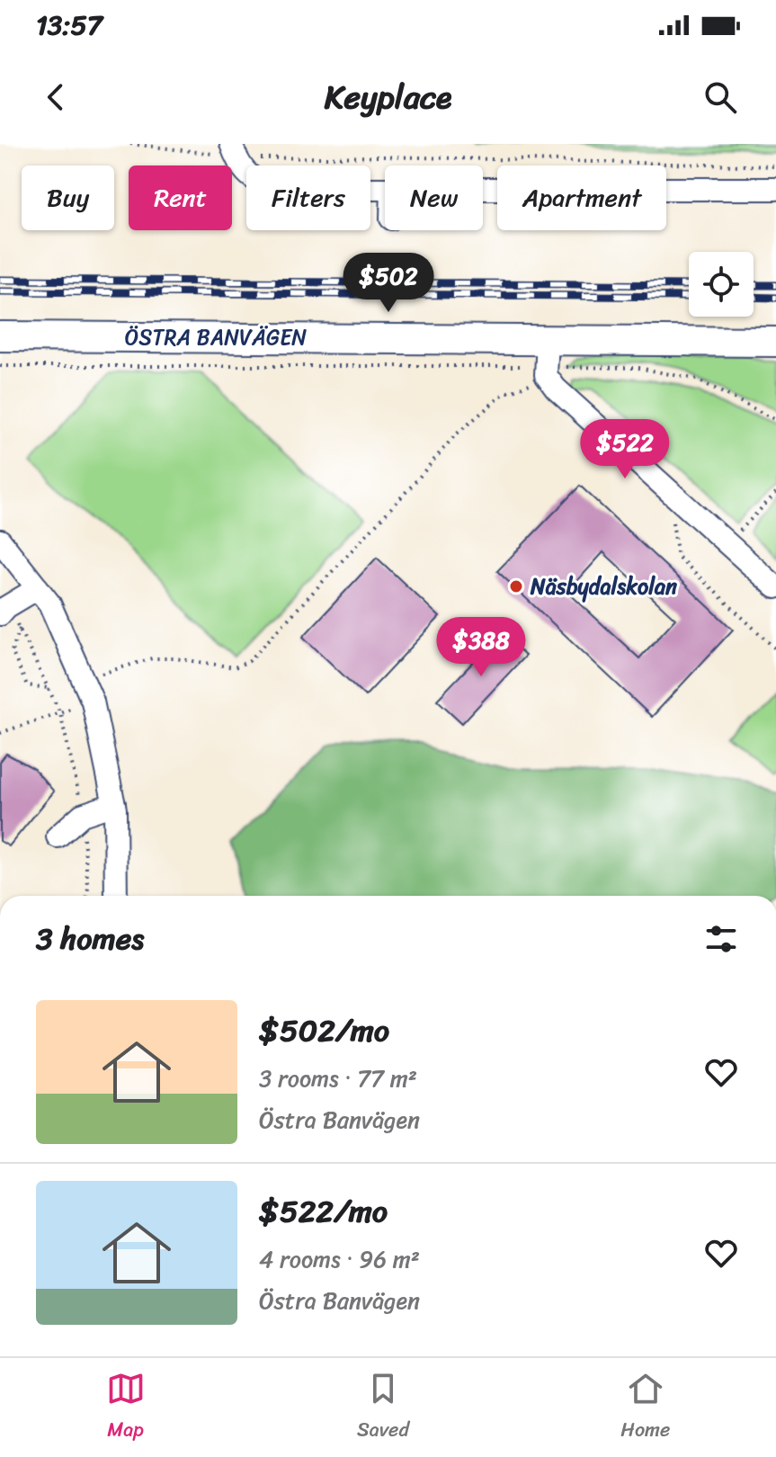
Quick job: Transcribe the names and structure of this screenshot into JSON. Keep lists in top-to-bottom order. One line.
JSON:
{"streets":{"street":["ÖSTRA BANVÄGEN"]},"places":["Näsbydalskolan"],"page":{"status":"13:57","header":"Keyplace","chip":["Buy","Rent","Filters","New","Apartment"],"price":["$502","$522","$388"],"heading":"3 homes","list":[{"name":"$502/mo","note":"3 rooms · 77 m² · Östra Banvägen"},{"name":"$522/mo","note":"4 rooms · 96 m² · Östra Banvägen"}],"tabs":["Map","Saved","Home"]}}
